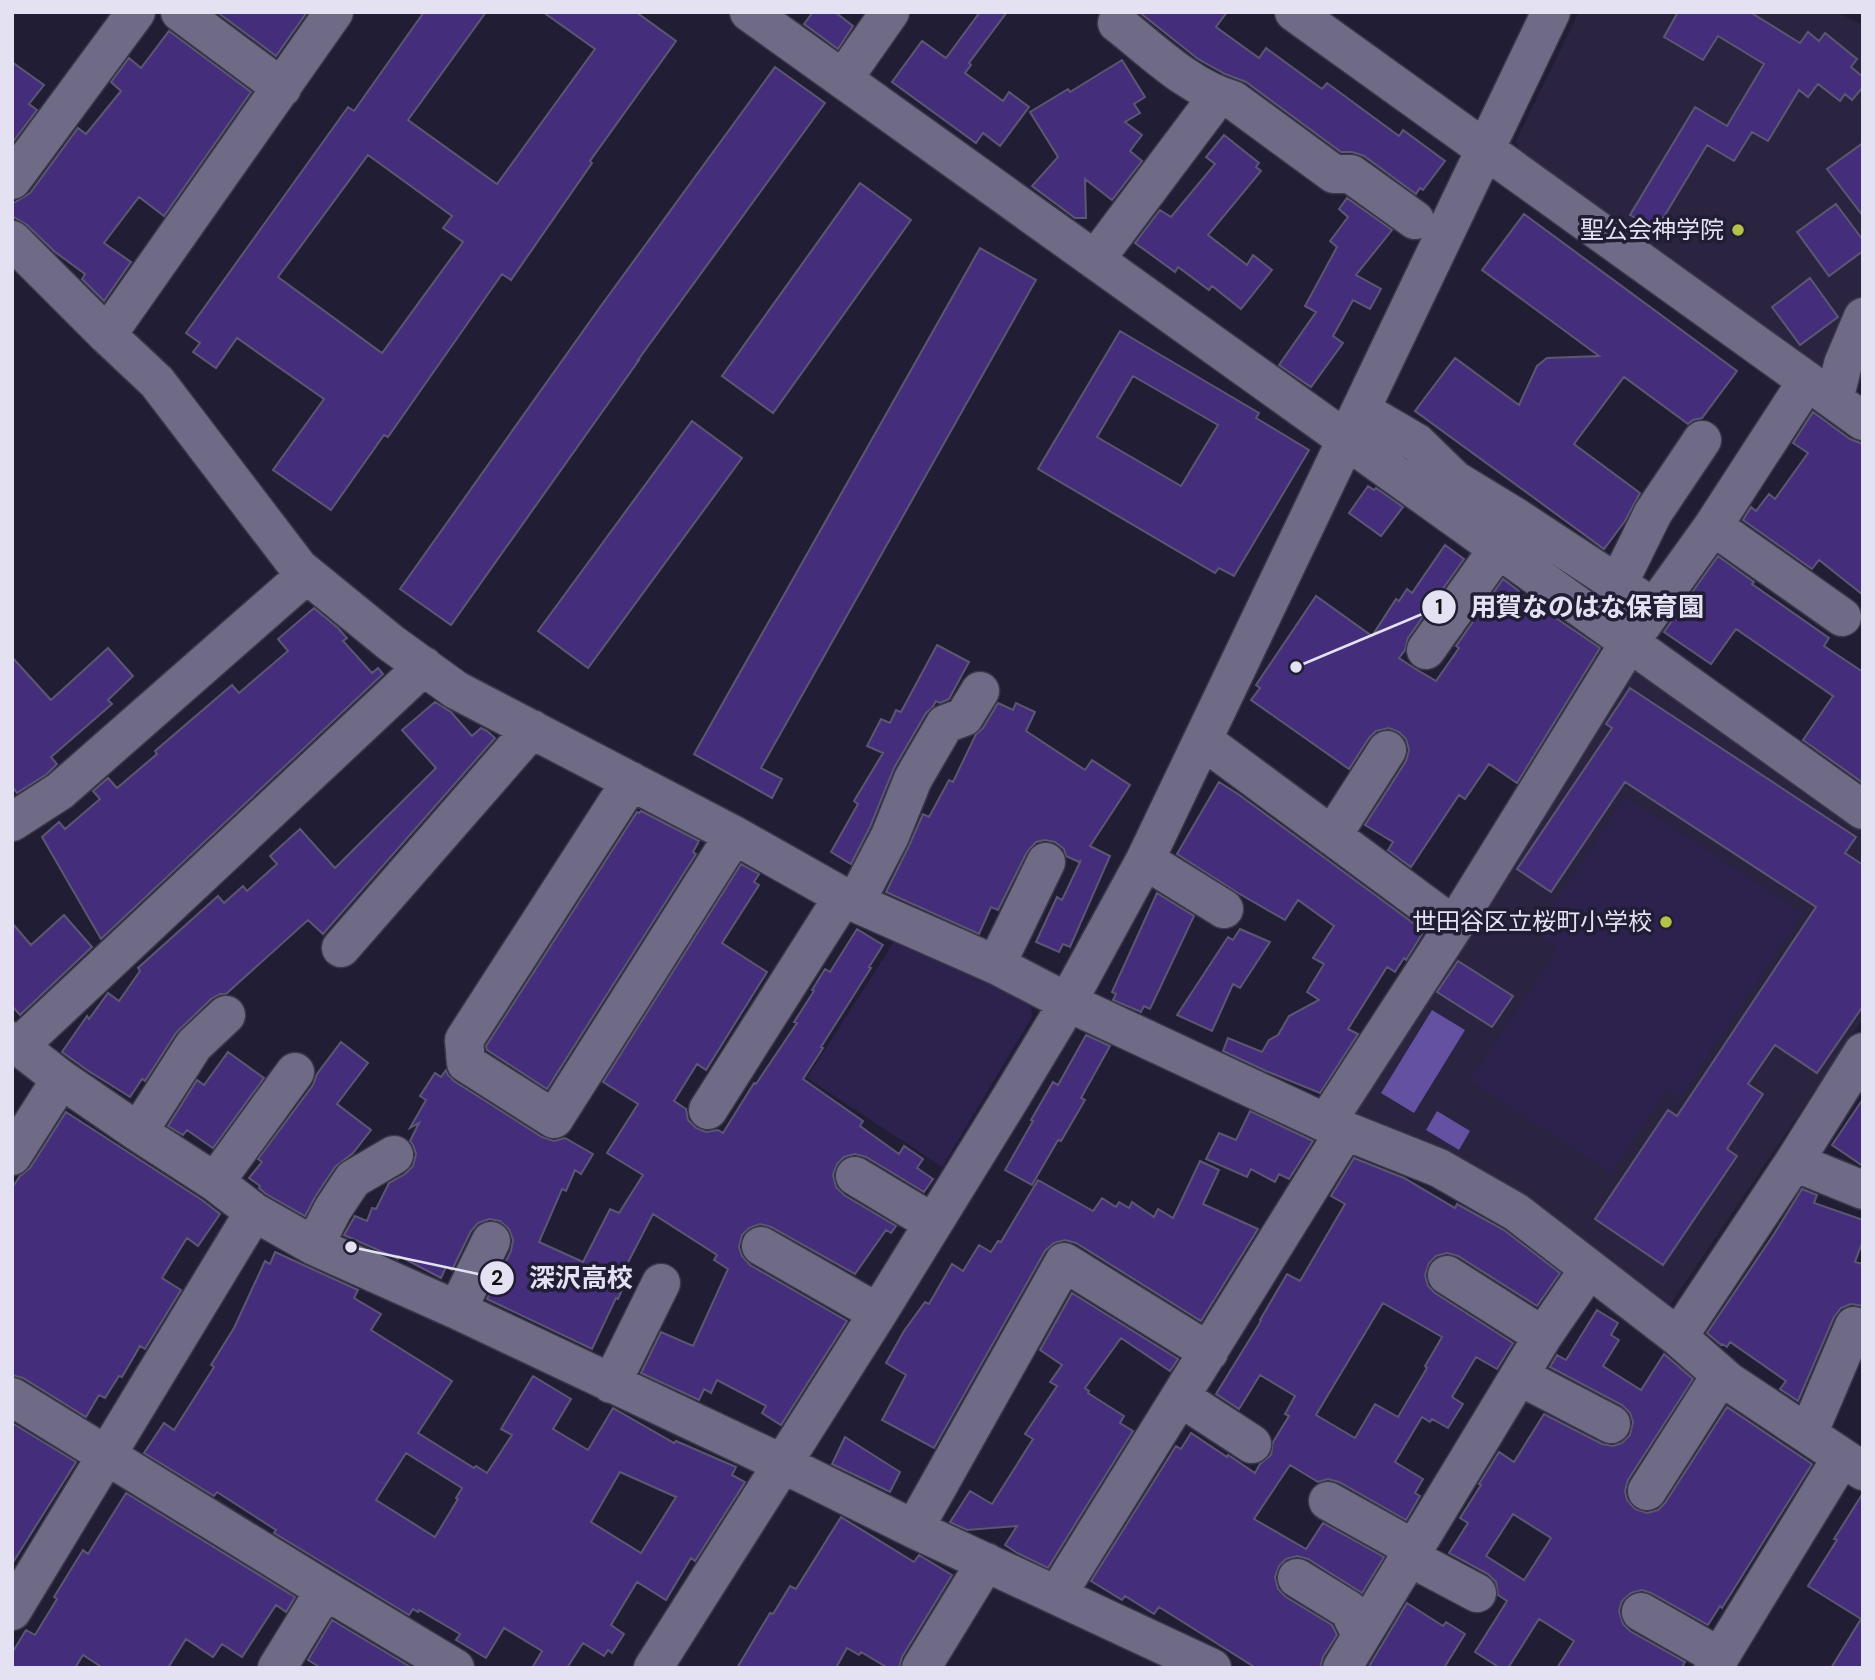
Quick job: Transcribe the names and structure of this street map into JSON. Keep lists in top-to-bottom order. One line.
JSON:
{"places":["聖公会神学院","用賀なのはな保育園","世田谷区立桜町小学校","深沢高校"]}
